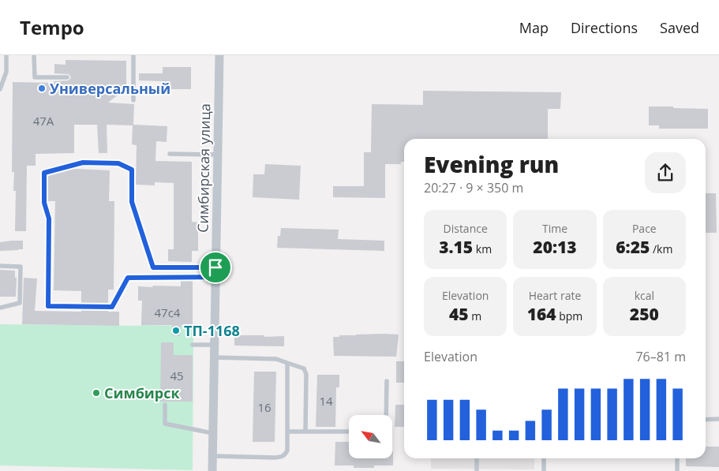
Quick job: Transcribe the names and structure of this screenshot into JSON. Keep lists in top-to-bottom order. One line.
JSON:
{"streets":{"street":["Симбирская улица"]},"places":["Универсальный","ТП-1168","Симбирск"],"house_numbers":["47А","47с4","45","14","16"],"north":"top left","page":{"header":"Tempo","nav":["Map","Directions","Saved"],"heading":["Evening run","20:27 · 9 × 350 m"],"stats":[["Distance","3.15 km"],["Time","20:13"],["Pace","6:25 /km"],["Elevation","45 m"],["Heart rate","164 bpm"],["kcal","250"]],"chart":["Elevation","76–81 m"]}}
